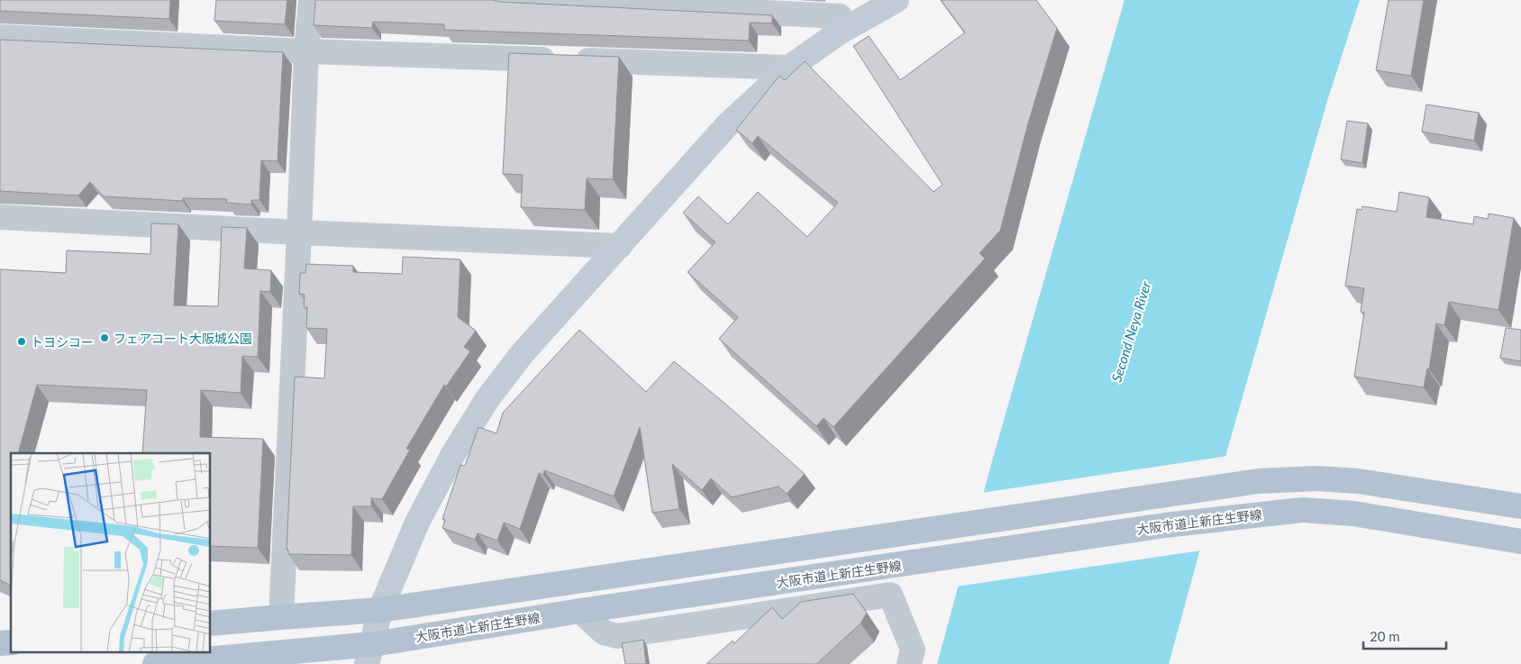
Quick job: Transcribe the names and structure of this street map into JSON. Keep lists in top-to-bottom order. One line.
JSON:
{"streets":{"main road":["大阪市道上新庄生野線"]},"water":["Second Neya River"],"places":["フェアコート大阪城公園","トヨシコー"],"scale_bar":"20 m"}
